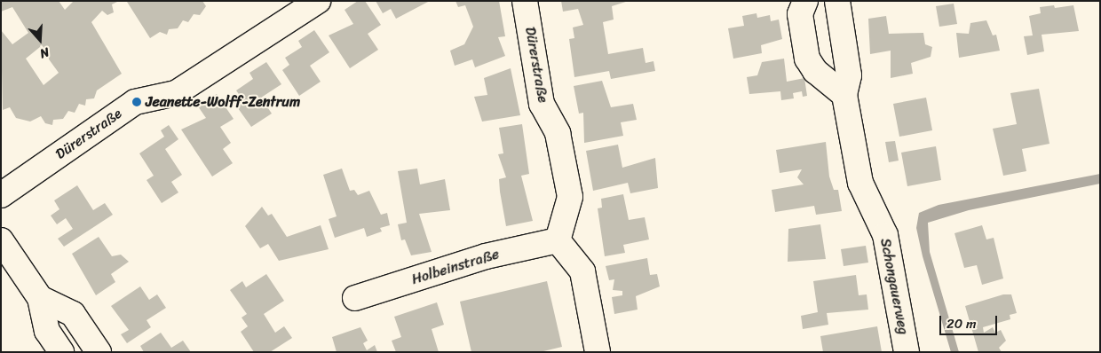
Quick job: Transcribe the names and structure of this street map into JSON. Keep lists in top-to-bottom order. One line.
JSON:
{"streets":{"street":["Dürerstraße","Holbeinstraße","Schongauerweg"]},"crossings":[["Dürerstraße","Holbeinstraße"]],"places":["Jeanette-Wolff-Zentrum"],"scale_bar":"20 m","north":"bottom"}
